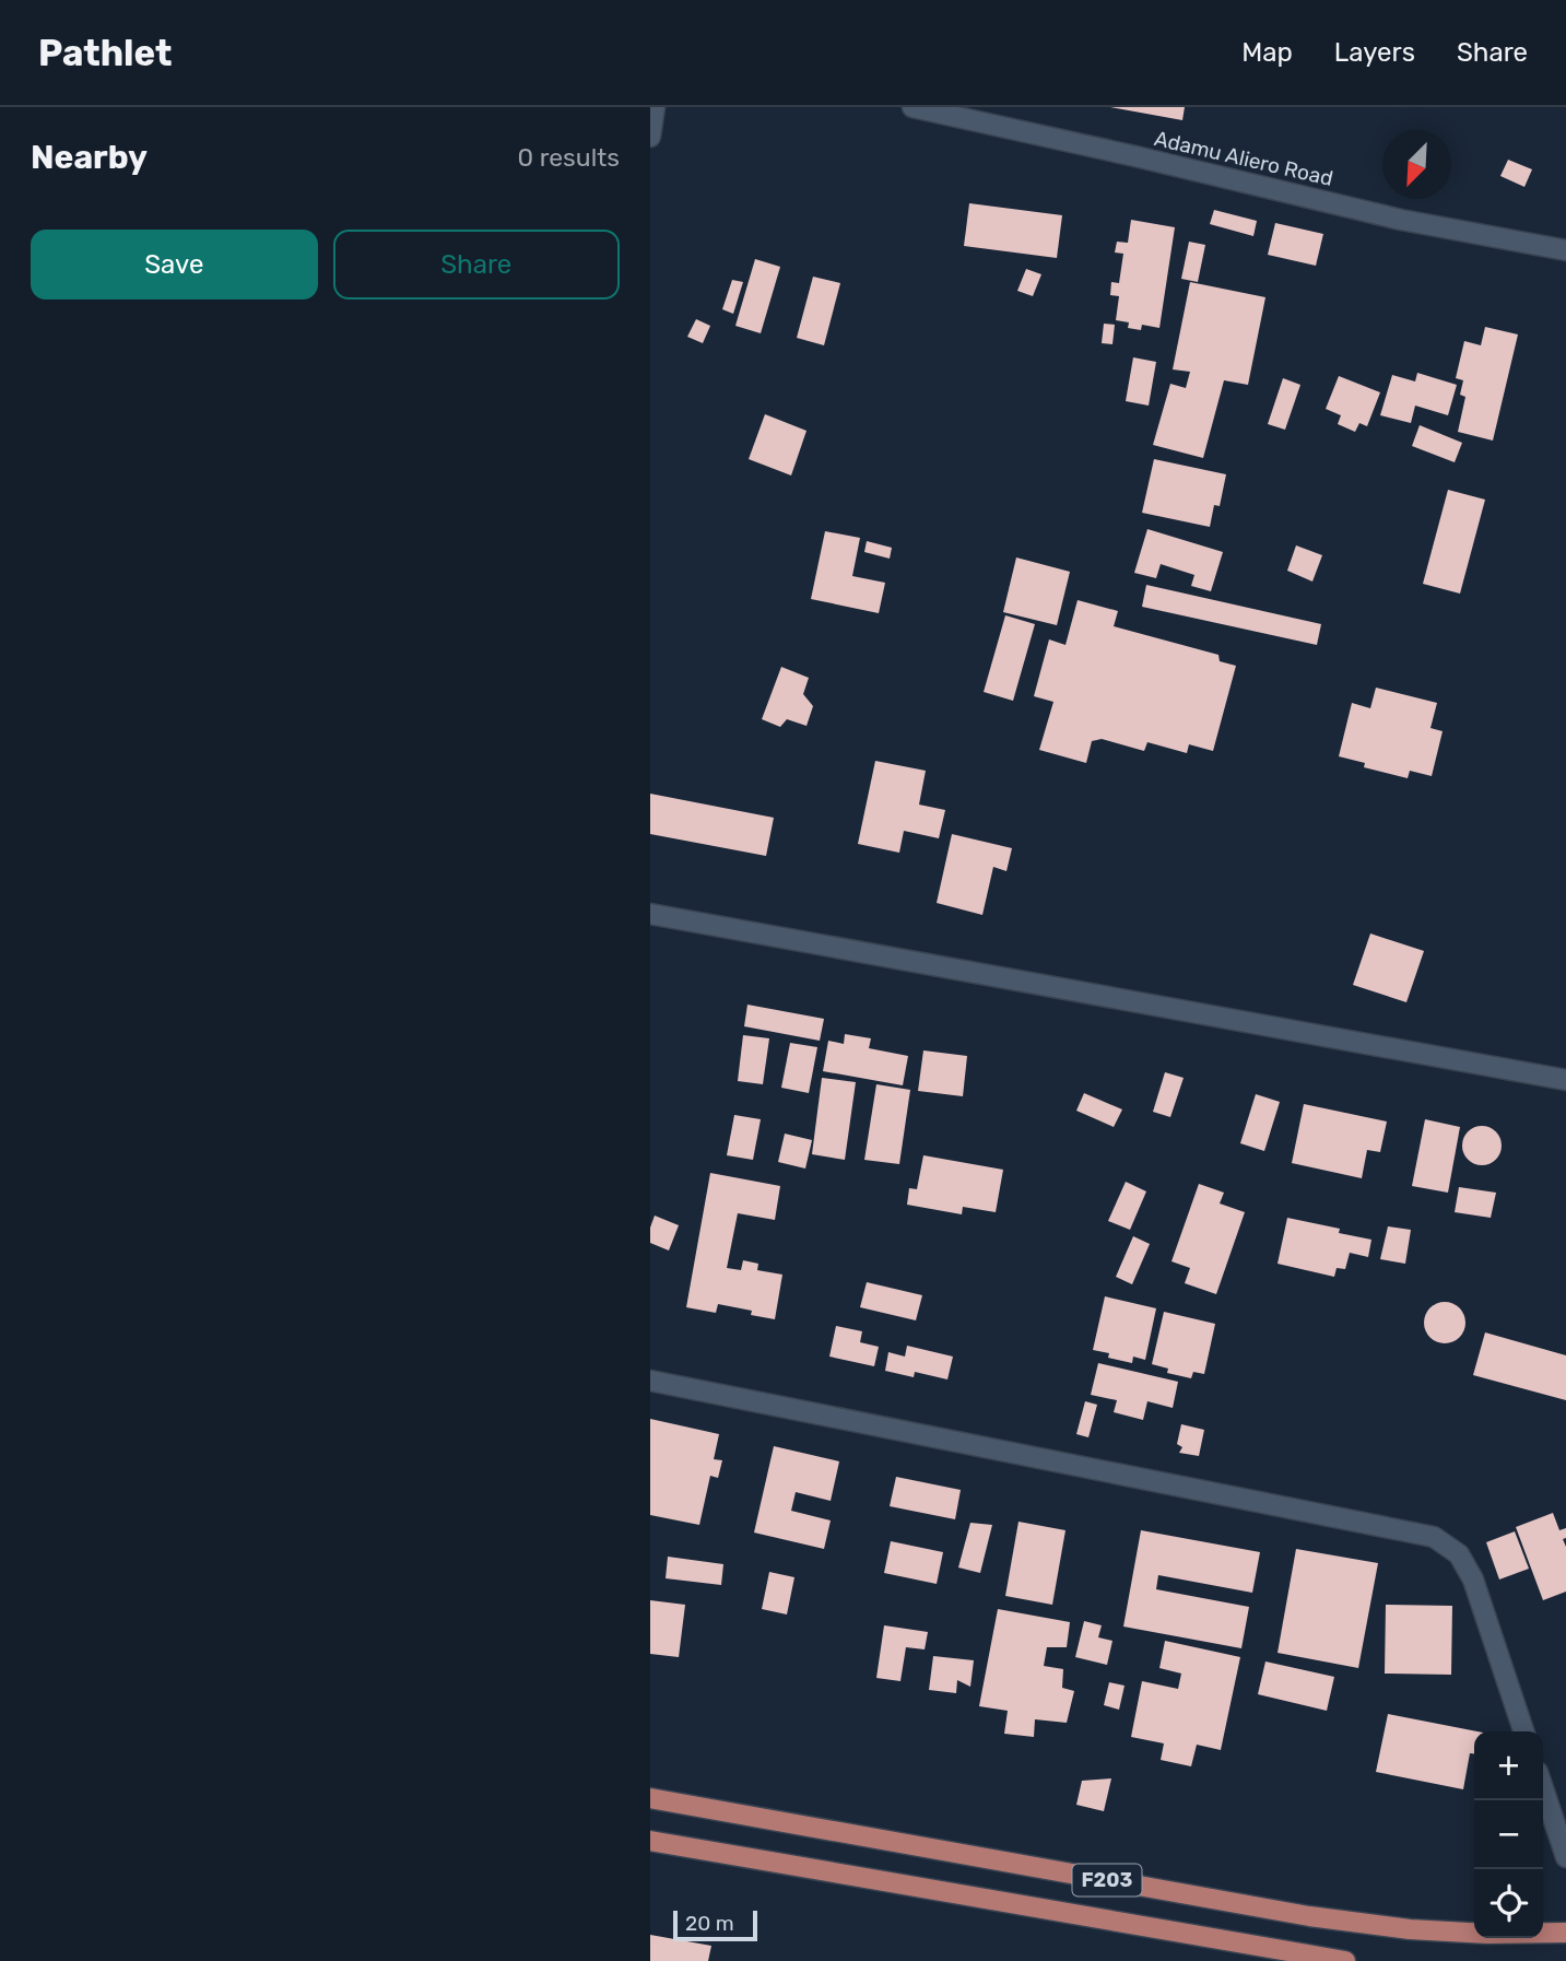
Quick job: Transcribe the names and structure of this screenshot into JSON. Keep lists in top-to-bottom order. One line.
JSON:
{"streets":{"main road":["F203"],"street":["Adamu Aliero Road"]},"scale_bar":"20 m","north":"bottom left","page":{"header":"Pathlet","nav":["Map","Layers","Share"],"heading":["Nearby","0 results"],"buttons":["Save","Share"],"map_buttons":["+","−"],"scale":"20 m"}}
